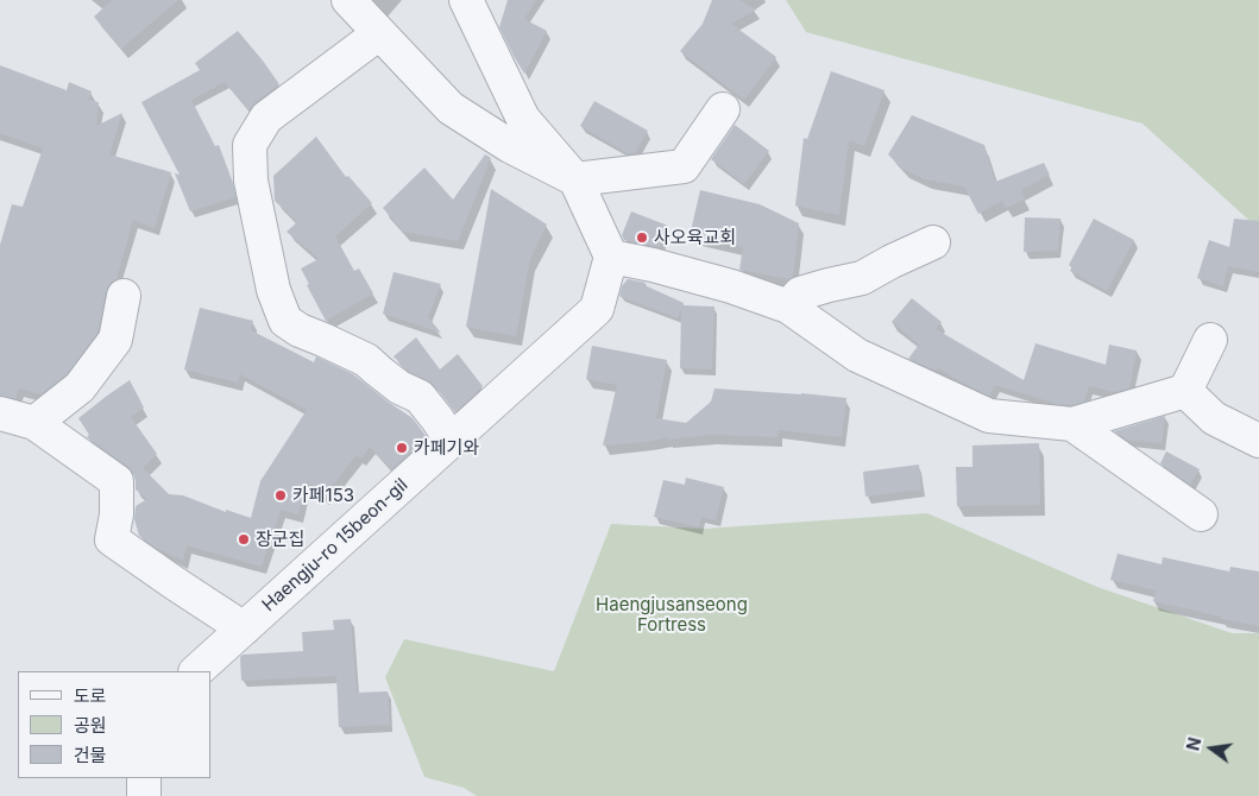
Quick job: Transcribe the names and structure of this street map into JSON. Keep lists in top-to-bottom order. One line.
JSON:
{"streets":{"street":["Haengju-ro 15beon-gil"]},"parks":["Haengjusanseong Fortress"],"places":["사오육교회","카페기와","카페153","장군집"],"legend":["도로","공원","건물"],"north":"left"}
